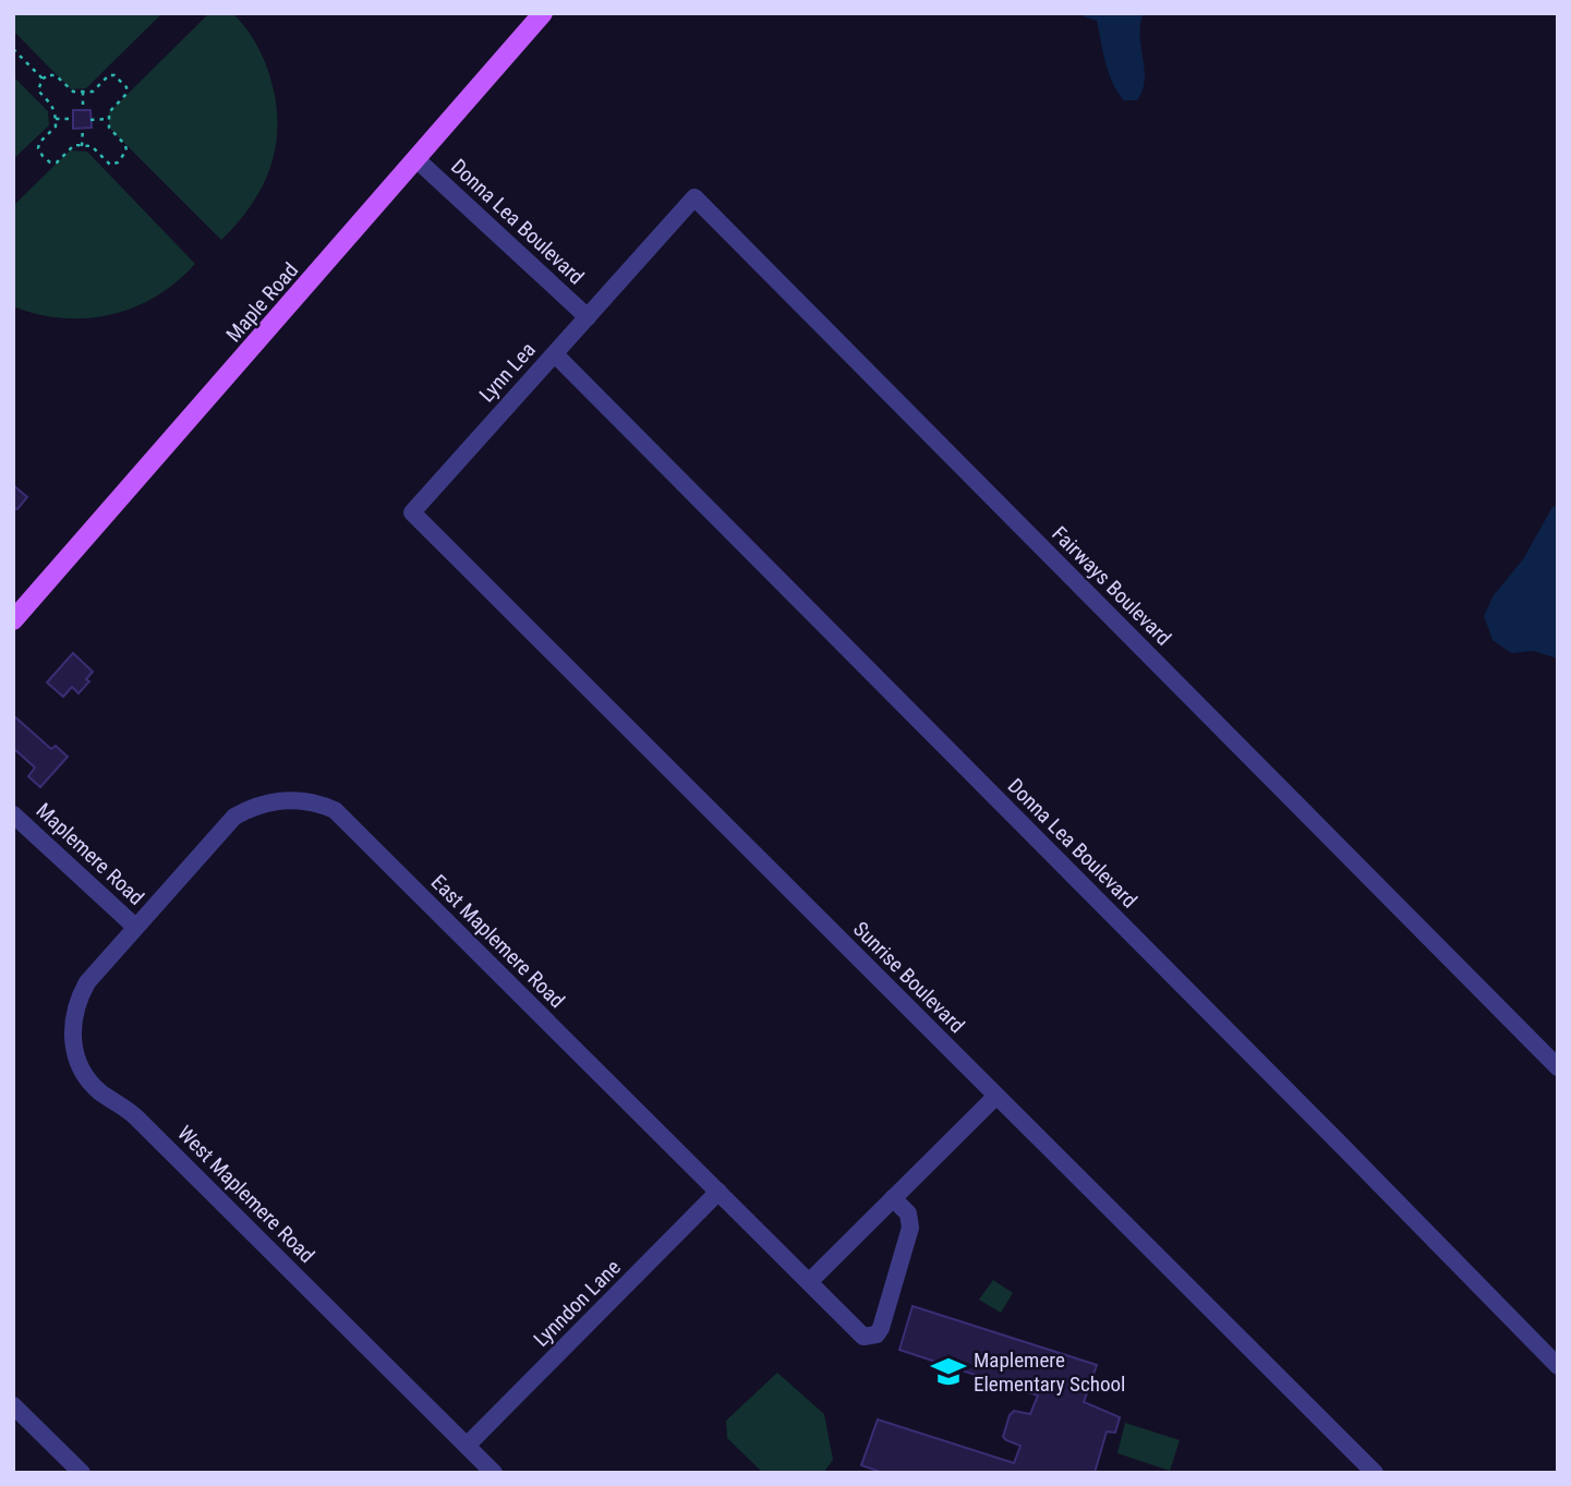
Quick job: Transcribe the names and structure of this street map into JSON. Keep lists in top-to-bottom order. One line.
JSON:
{"streets":{"main road":["Maple Road"],"street":["Donna Lea Boulevard","Lynn Lea","Fairways Boulevard","Maplemere Road","East Maplemere Road","Sunrise Boulevard","West Maplemere Road","Lynndon Lane"]},"crossings":[["Donna Lea Boulevard","Maple Road"],["Donna Lea Boulevard","Lynn Lea"],["Lynn Lea","Fairways Boulevard"],["Lynn Lea","Sunrise Boulevard"],["Maplemere Road","East Maplemere Road"],["Maplemere Road","West Maplemere Road"],["East Maplemere Road","West Maplemere Road"],["East Maplemere Road","Lynndon Lane"],["West Maplemere Road","Lynndon Lane"]],"places":{"school or university":["Maplemere Elementary School"]}}
